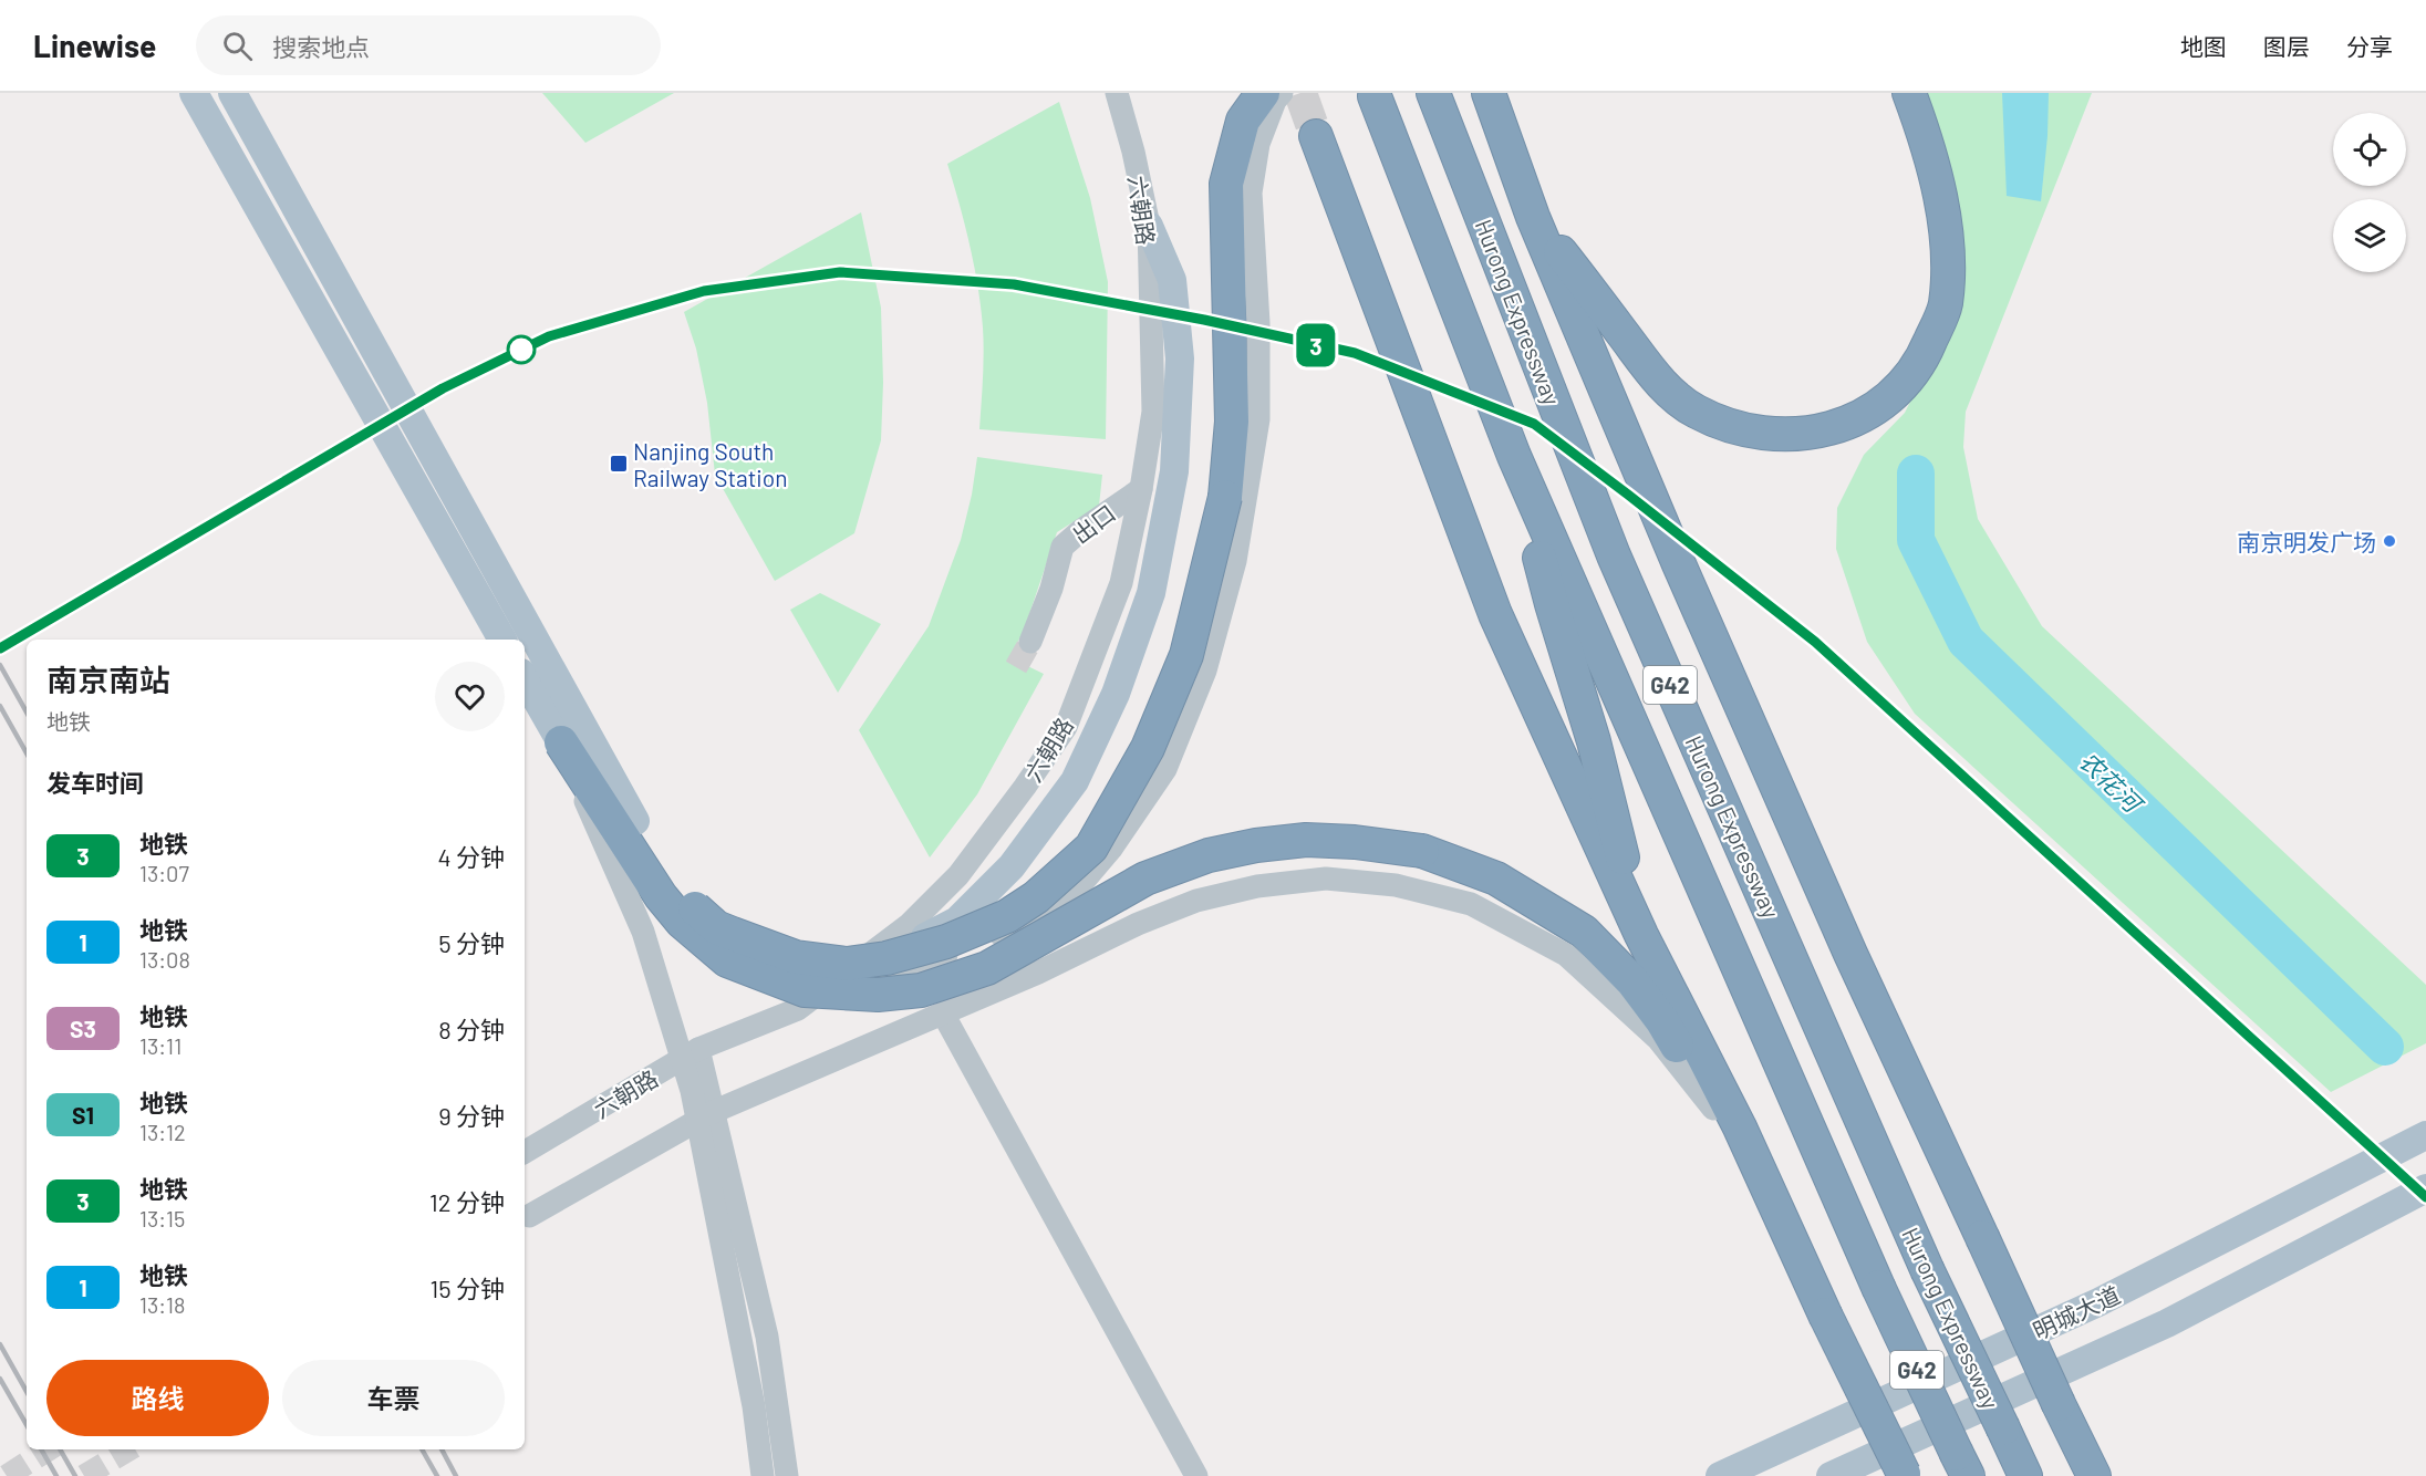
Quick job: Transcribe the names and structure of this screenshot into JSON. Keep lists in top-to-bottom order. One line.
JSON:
{"streets":{"highway":["Hurong Expressway","G42"],"main road":["明城大道"],"street":["六朝路","出口"]},"crossings":[["六朝路","出口"]],"water":["农花河"],"places":{"transit":["Nanjing South Railway Station"],"other":["南京明发广场"]},"lines":["metro line 3"],"page":{"header":"Linewise","search":"搜索地点","nav":["地图","图层","分享"],"on_map":"3","heading":[["南京南站","地铁"],"发车时间"],"list":[{"mark":"3","name":"地铁","note":"13:07","value":"4 分钟"},{"mark":"1","name":"地铁","note":"13:08","value":"5 分钟"},{"mark":"S3","name":"地铁","note":"13:11","value":"8 分钟"},{"mark":"S1","name":"地铁","note":"13:12","value":"9 分钟"},{"mark":"3","name":"地铁","note":"13:15","value":"12 分钟"},{"mark":"1","name":"地铁","note":"13:18","value":"15 分钟"}],"buttons":["路线","车票"]}}
